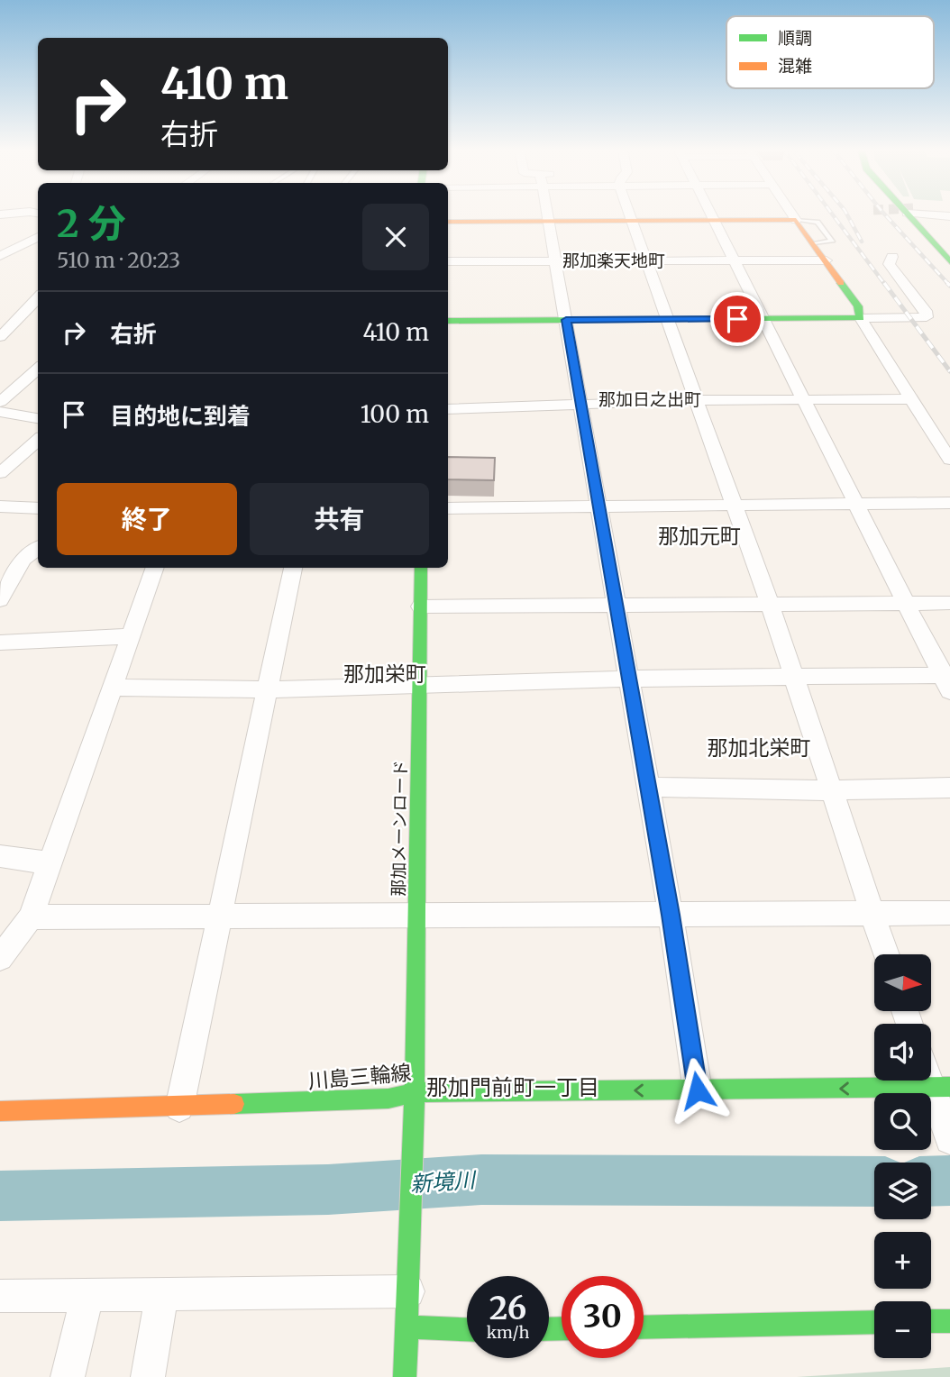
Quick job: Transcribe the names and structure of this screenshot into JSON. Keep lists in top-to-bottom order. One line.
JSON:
{"streets":{"street":["那加メーンロード","川島三輪線"]},"crossings":[["那加メーンロード","川島三輪線"]],"one_way":["川島三輪線"],"districts":["那加楽天地町","那加日之出町","那加元町","那加栄町","那加北栄町","那加門前町一丁目"],"water":["新境川"],"legend":["順調","混雑"],"north":"right","page":{"turn":["410 m","右折"],"heading":["2 分","510 m · 20:23"],"list":[{"name":"右折","value":"410 m"},{"name":"目的地に到着","value":"100 m"}],"buttons":["終了","共有"],"map_buttons":["+","−"],"speed":"26 km/h","limit":"30"}}
